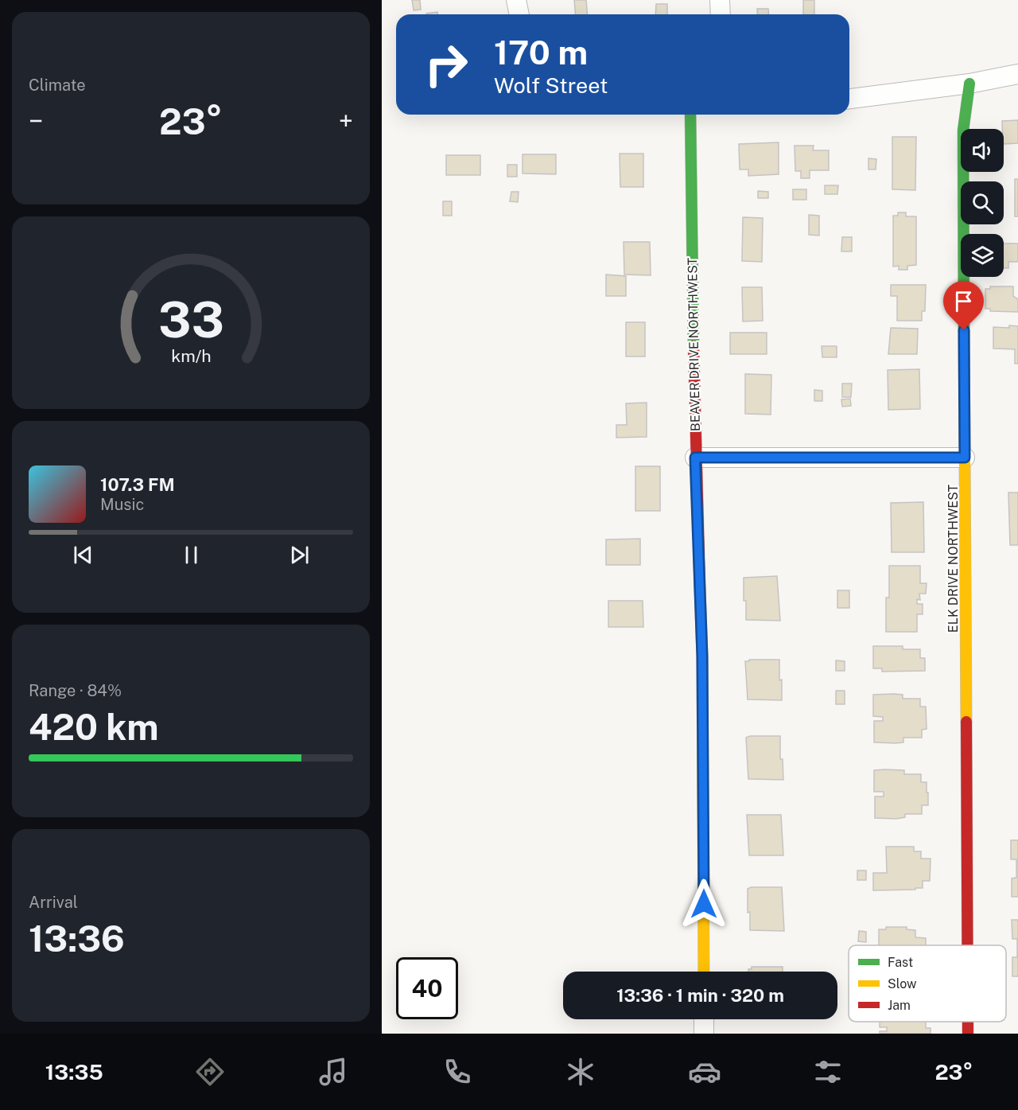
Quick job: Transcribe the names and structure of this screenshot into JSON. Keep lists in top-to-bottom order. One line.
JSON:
{"streets":{"street":["BEAVER DRIVE NORTHWEST","ELK DRIVE NORTHWEST"]},"legend":["Fast","Slow","Jam"],"page":{"tile":["Climate",["Range · 84%","420 km"],["Arrival","13:36"]],"turn":["170 m","Wolf Street"],"heat":["−","23°","+"],"song":["107.3 FM","Music"],"limit":"40","trip":"13:36 · 1 min · 320 m","tabs":["13:35","23°"],"gauge":["33","km/h"]}}
